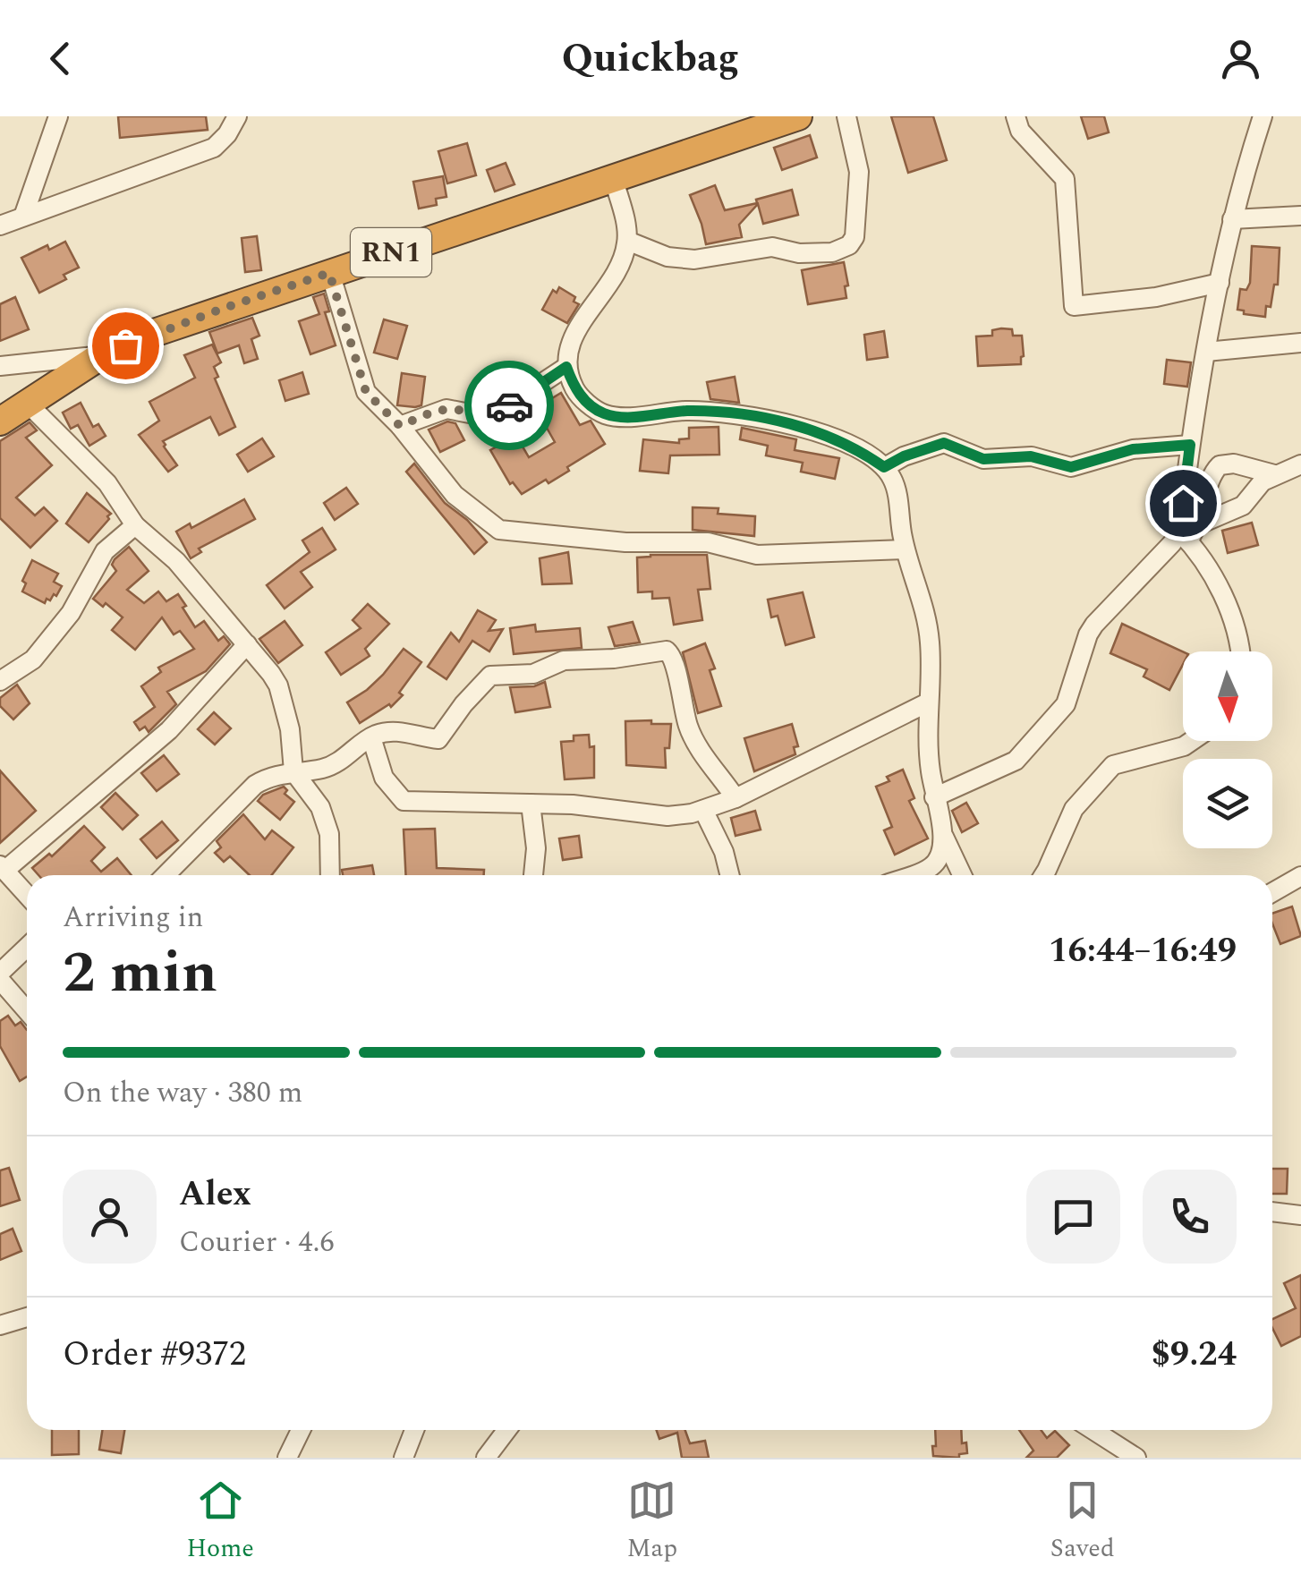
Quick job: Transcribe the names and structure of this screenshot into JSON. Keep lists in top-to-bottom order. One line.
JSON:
{"streets":{"highway":["RN1"]},"north":"bottom","page":{"header":"Quickbag","heading":["2 min","Arriving in","16:44–16:49"],"panel":["Alex","Courier · 4.6","Order #9372","$9.24"],"bar":"On the way · 380 m","tabs":["Home","Map","Saved"]}}
